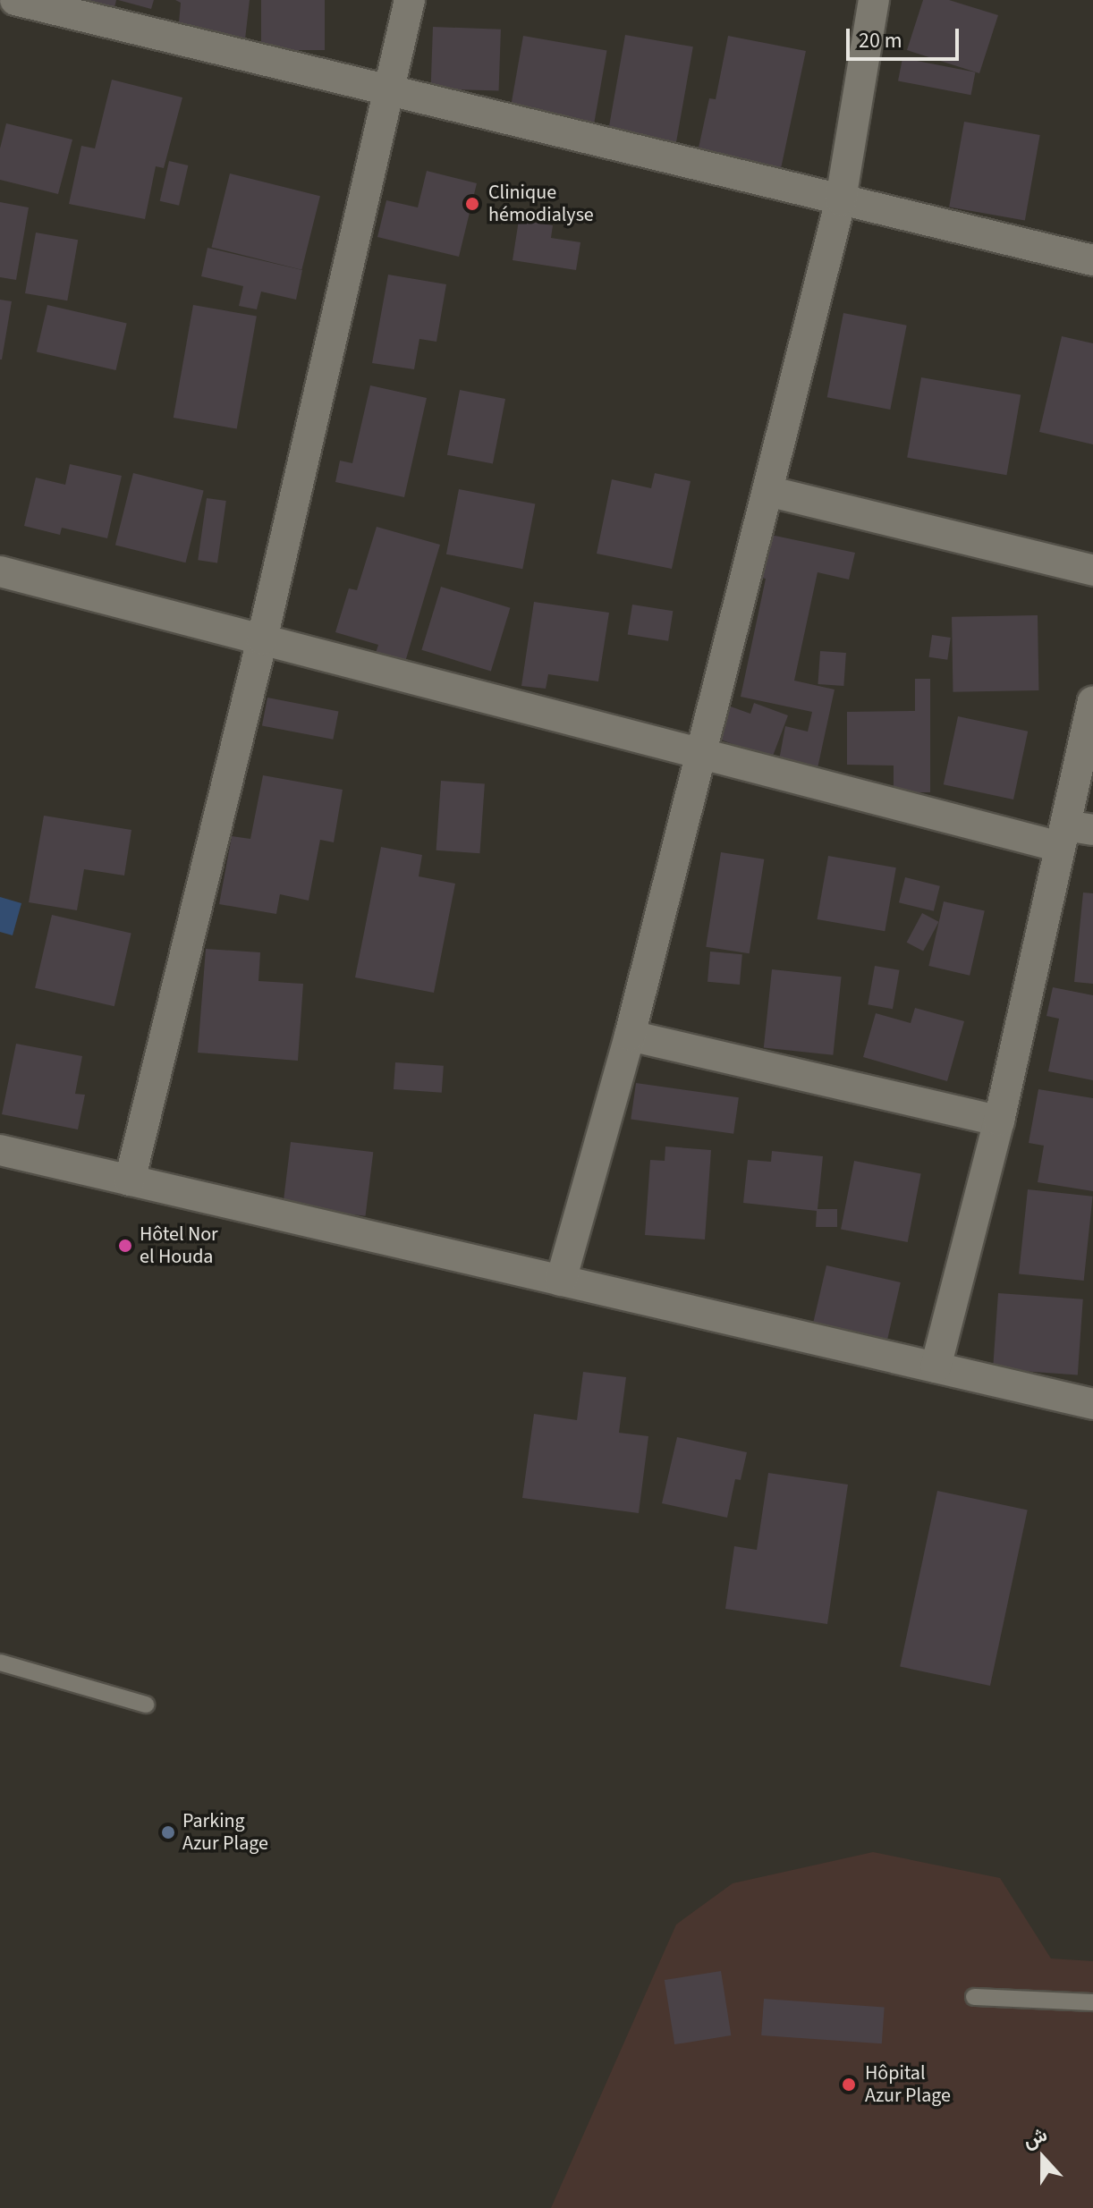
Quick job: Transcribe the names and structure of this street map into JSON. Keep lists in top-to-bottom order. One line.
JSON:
{"places":["Clinique hémodialyse","Hôtel Nor el Houda","Parking Azur Plage","Hôpital Azur Plage"],"scale_bar":"20 m","north":"top"}
